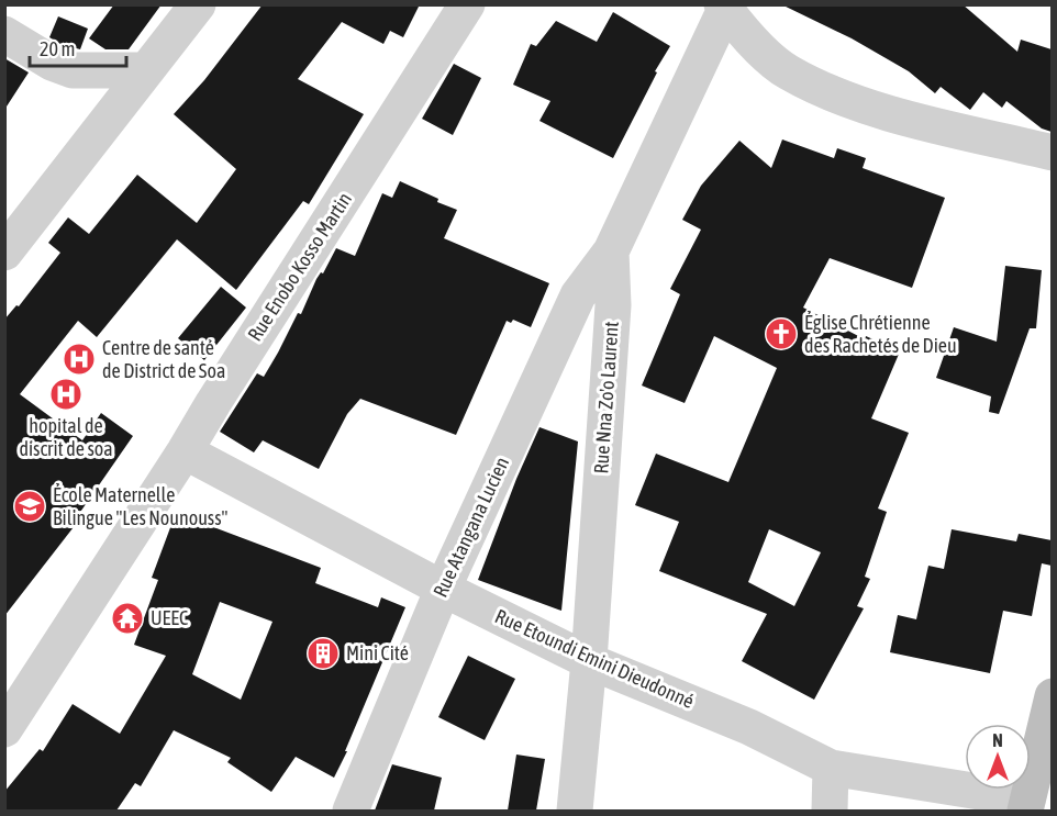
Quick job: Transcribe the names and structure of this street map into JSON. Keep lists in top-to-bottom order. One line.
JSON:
{"streets":{"street":["Rue Enobo Kosso Martin","Rue Nna Zo'o Laurent","Rue Atangana Lucien","Rue Etoundi Emini Dieudonné"]},"crossings":[["Rue Enobo Kosso Martin","Rue Etoundi Emini Dieudonné"],["Rue Nna Zo'o Laurent","Rue Atangana Lucien"],["Rue Nna Zo'o Laurent","Rue Etoundi Emini Dieudonné"],["Rue Atangana Lucien","Rue Etoundi Emini Dieudonné"]],"places":{"church":["Église Chrétienne des Rachetés de Dieu"],"hospital":["Centre de santé de District de Soa","hopital de discrit de soa"],"school or university":["École Maternelle Bilingue \"Les Nounouss\""],"temple":["UEEC"],"building":["Mini Cité"]},"scale_bar":"20 m","north":"top"}
